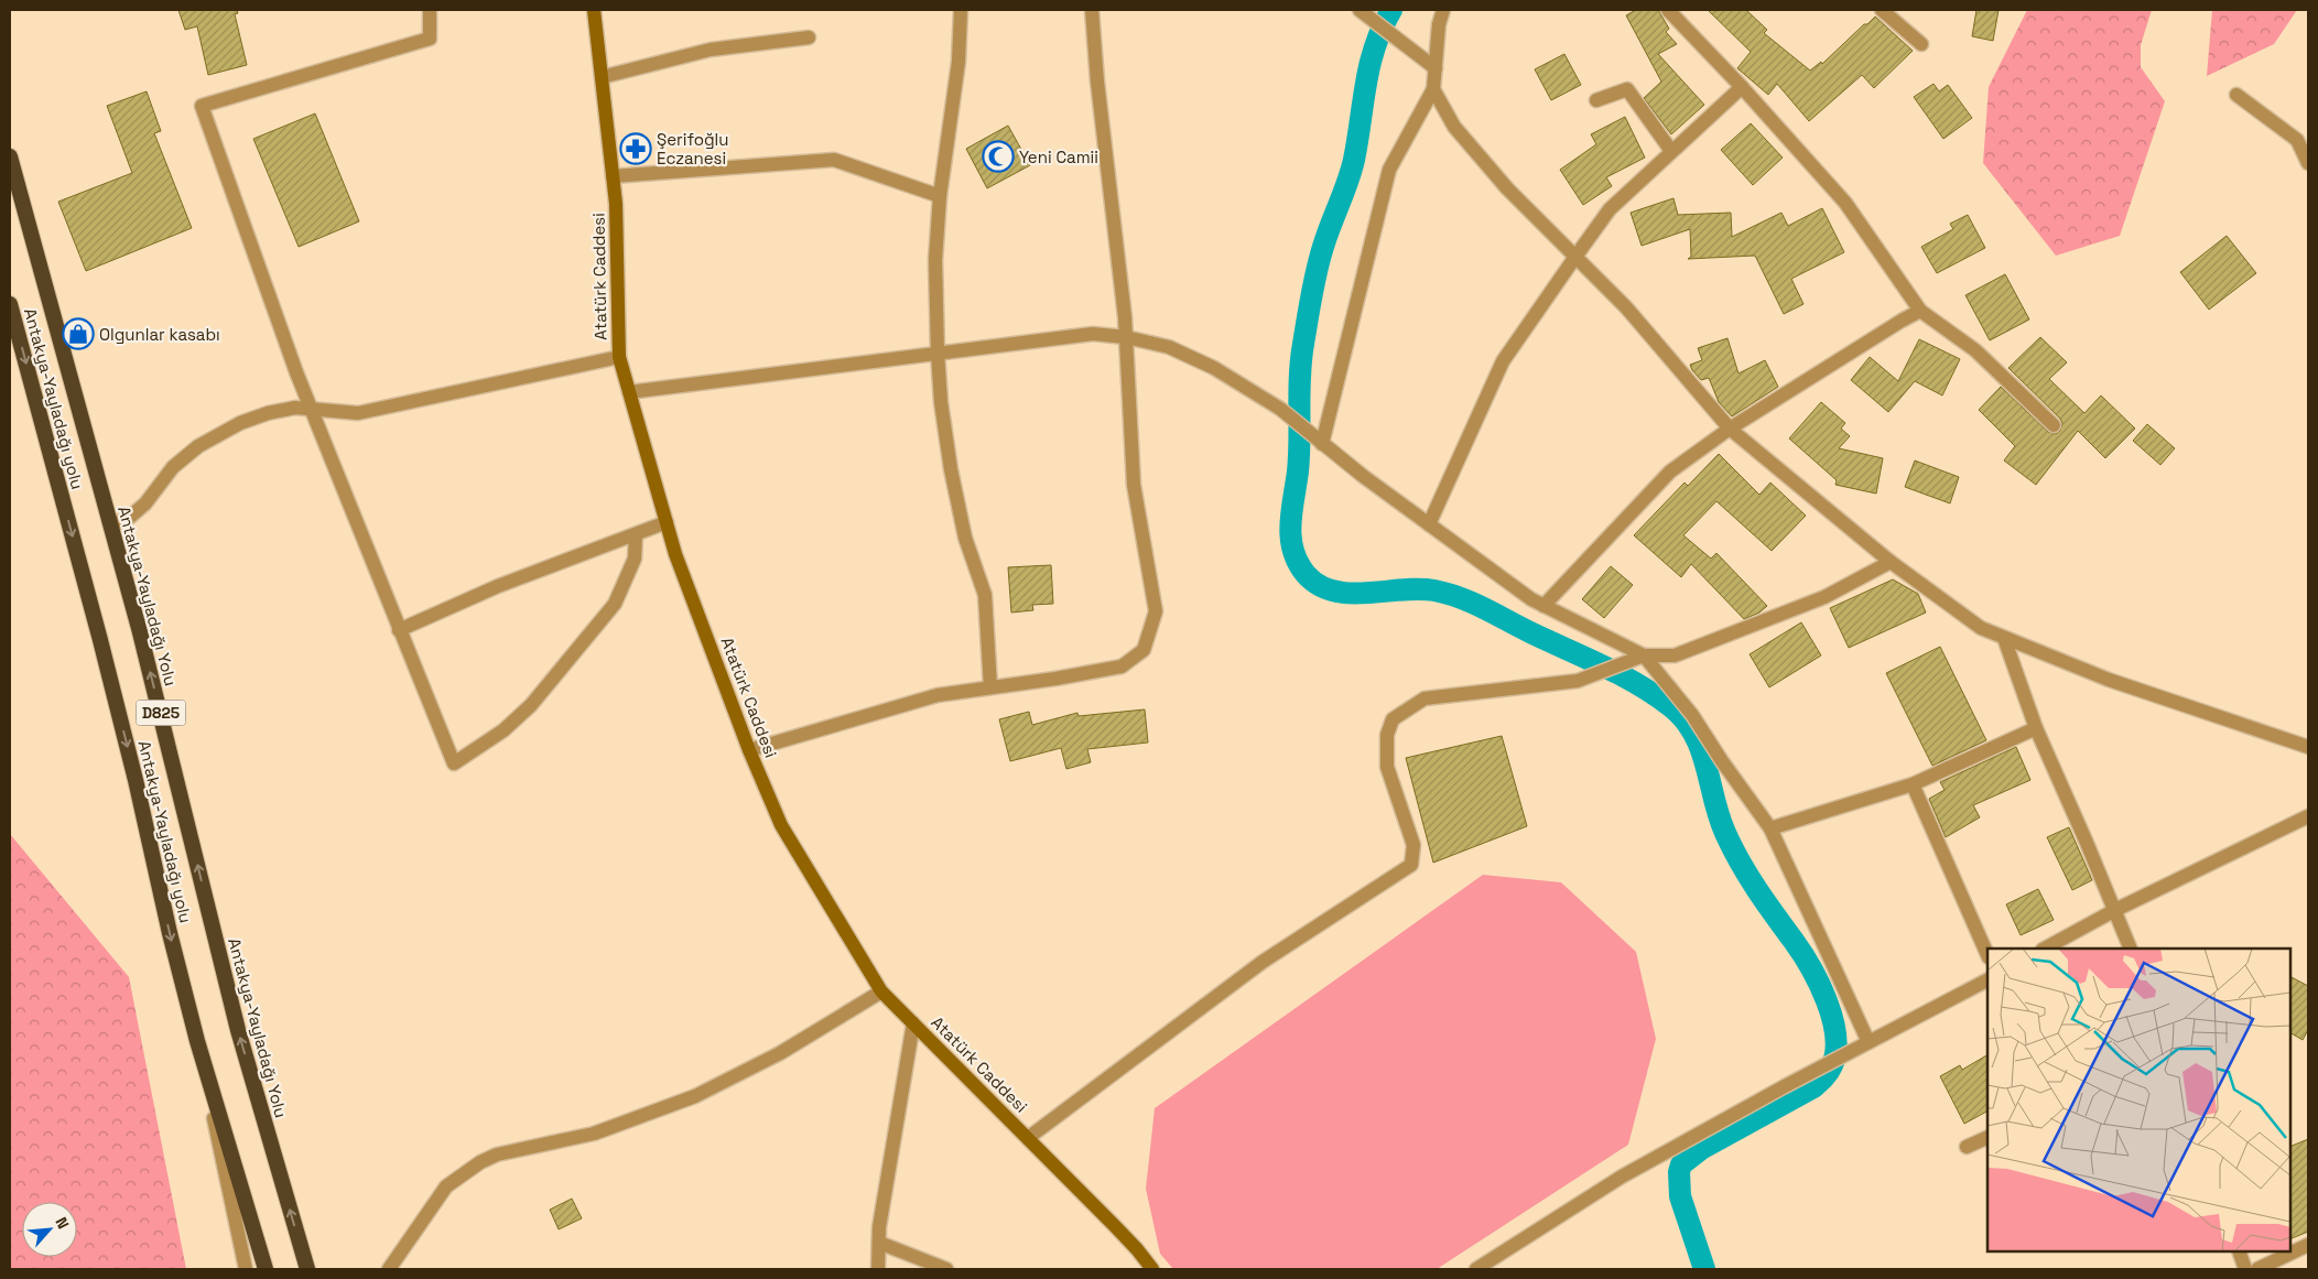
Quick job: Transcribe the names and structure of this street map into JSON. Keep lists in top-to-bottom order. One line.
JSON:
{"streets":{"highway":["Antakya-Yayladağı yolu","Antakya-Yayladağı Yolu","D825"],"main road":["Atatürk Caddesi"]},"one_way":["Antakya-Yayladağı yolu","Antakya-Yayladağı Yolu"],"places":{"pharmacy":["Şerifoğlu Eczanesi"],"mosque":["Yeni Camii"],"shop":["Olgunlar kasabı"]},"north":"top right"}
